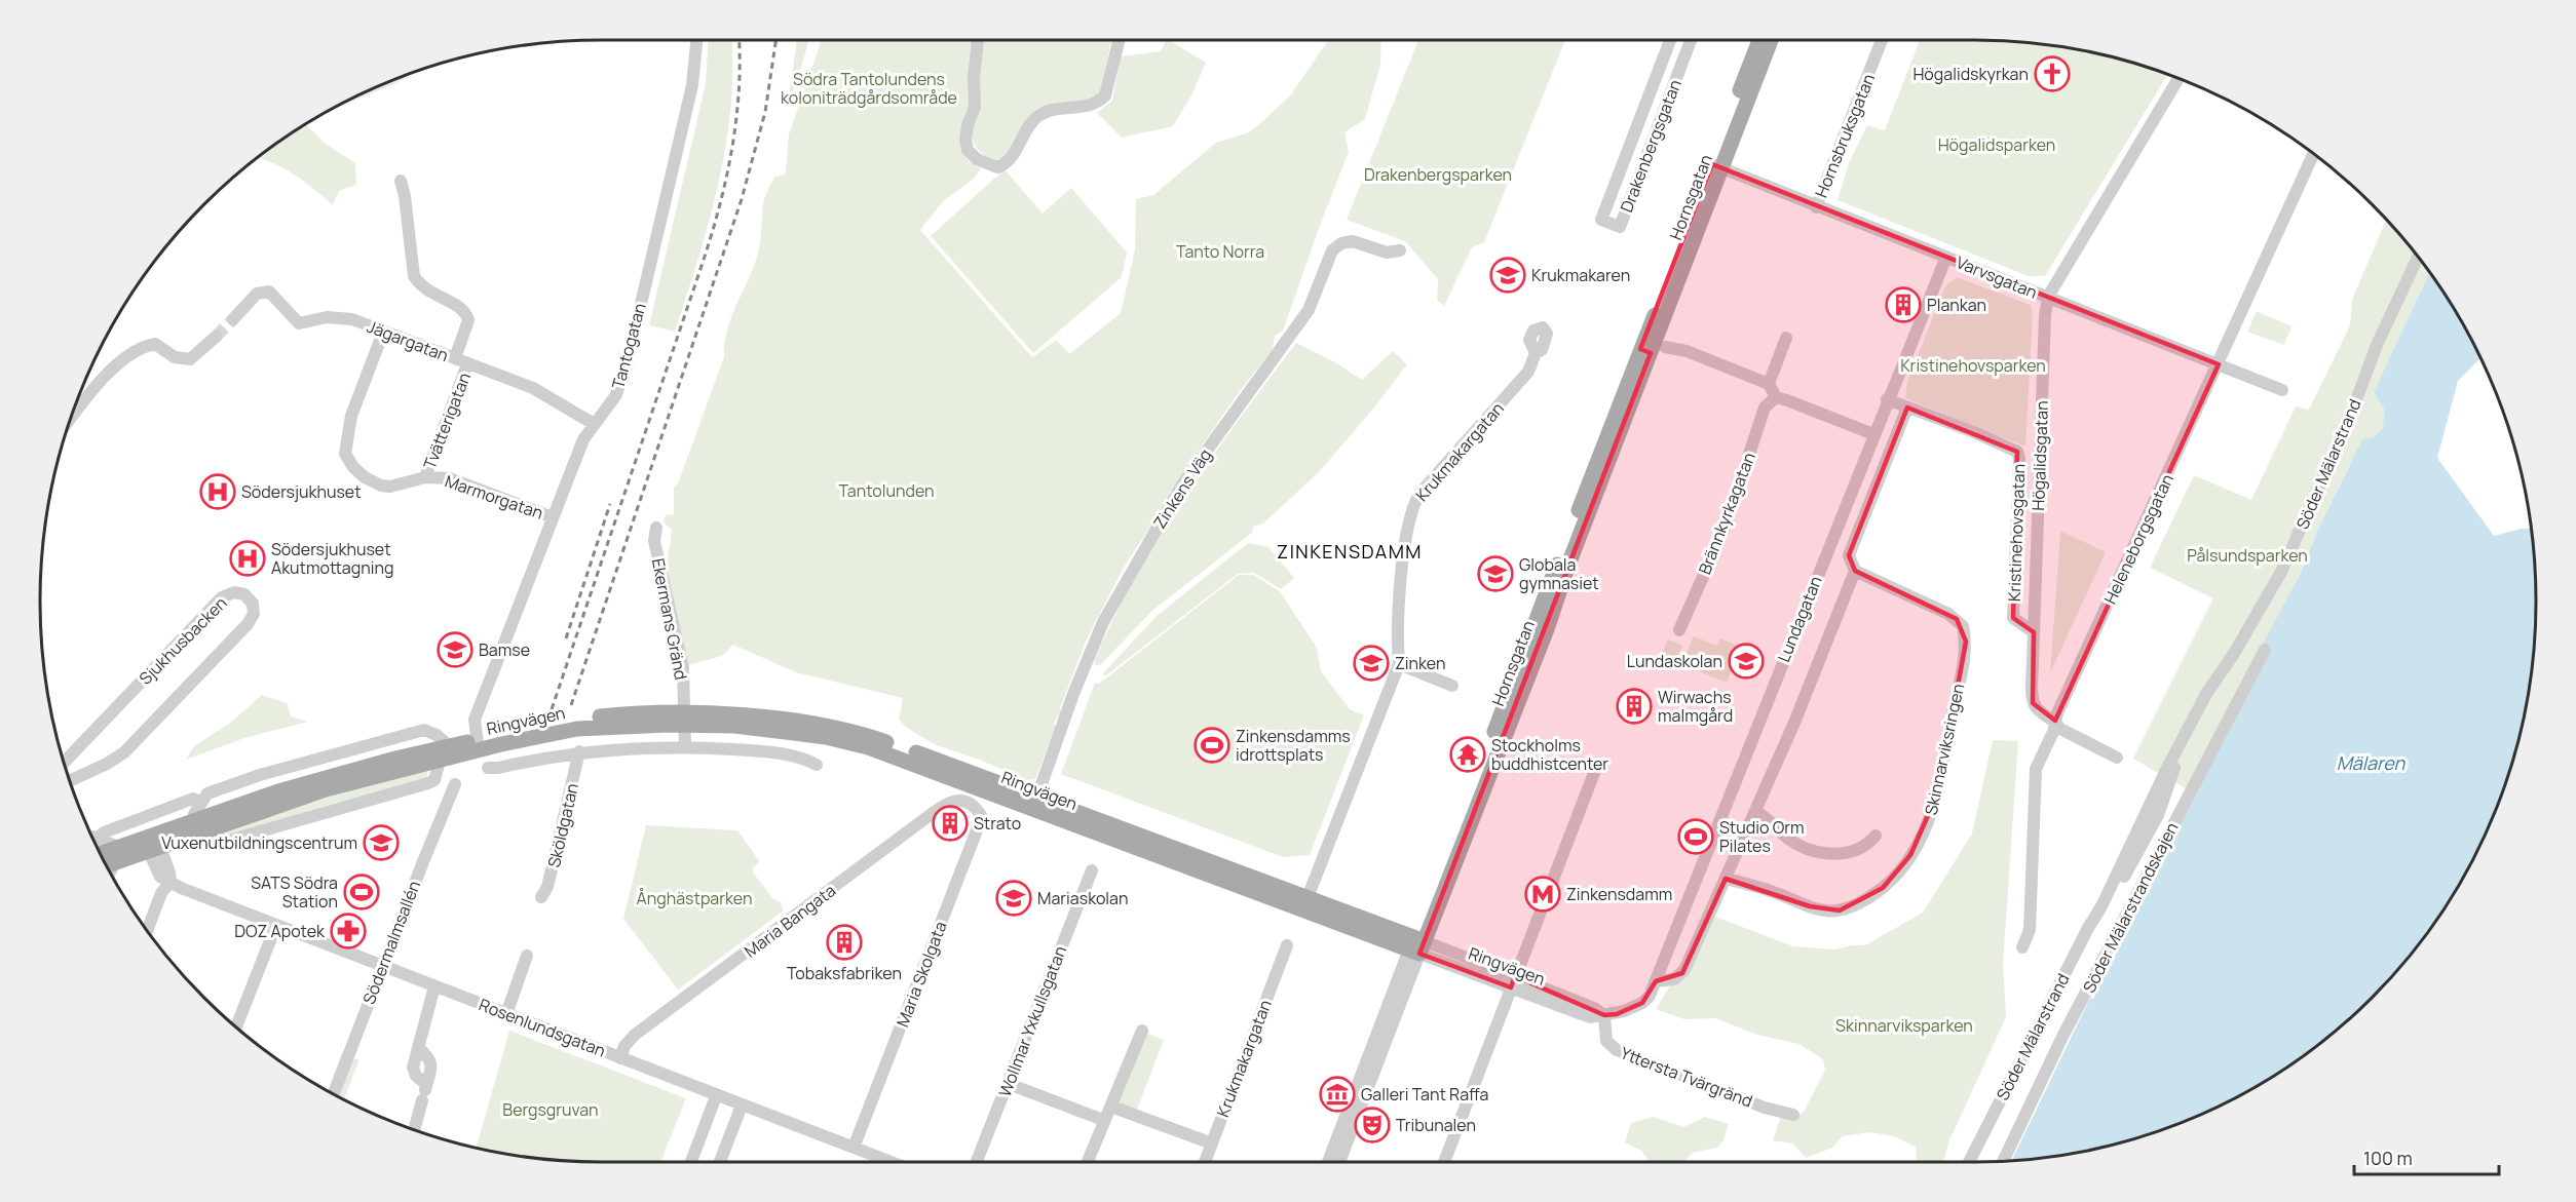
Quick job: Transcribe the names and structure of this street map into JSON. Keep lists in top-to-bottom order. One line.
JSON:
{"streets":{"main road":["Hornsgatan","Ringvägen"],"street":["Hornsbruksgatan","Drakenbergsgatan","Varvsgatan","Jägargatan","Tantogatan","Tvätterigatan","Krukmakargatan","Högalidsgatan","Söder Mälarstrand","Zinkens Väg","Marmorgatan","Brännkyrkagatan","Kristinehovsgatan","Heleneborgsgatan","Ekermans Gränd","Lundagatan","Sjukhusbacken","Skinnarviksringen","Sköldgatan","Söder Mälarstrandskajen","Maria Bangata","Södermalmsallén","Maria Skolgata","Wollmar Yxkullsgatan","Rosenlundsgatan","Yttersta Tvärgränd"]},"crossings":[["Hornsbruksgatan","Varvsgatan"],["Hornsgatan","Varvsgatan"],["Hornsgatan","Ringvägen"],["Varvsgatan","Högalidsgatan"],["Varvsgatan","Heleneborgsgatan"],["Varvsgatan","Lundagatan"],["Jägargatan","Tantogatan"],["Jägargatan","Tvätterigatan"],["Jägargatan","Marmorgatan"],["Tantogatan","Marmorgatan"],["Tantogatan","Ringvägen"],["Tvätterigatan","Marmorgatan"],["Krukmakargatan","Ringvägen"],["Högalidsgatan","Kristinehovsgatan"],["Högalidsgatan","Heleneborgsgatan"],["Zinkens Väg","Ringvägen"],["Kristinehovsgatan","Lundagatan"],["Ekermans Gränd","Ringvägen"],["Lundagatan","Ringvägen"],["Lundagatan","Skinnarviksringen"],["Ringvägen","Yttersta Tvärgränd"],["Maria Bangata","Maria Skolgata"],["Maria Bangata","Rosenlundsgatan"],["Maria Skolgata","Rosenlundsgatan"]],"districts":["ZINKENSDAMM"],"water":["Mälaren"],"parks":["Södra Tantolundens koloniträdgårdsområde","Högalidsparken","Drakenbergsparken","Tanto Norra","Kristinehovsparken","Tantolunden","Pålsundsparken","Ånghästparken","Skinnarviksparken","Bergsgruvan"],"places":{"church":["Högalidskyrkan"],"school or university":["Krukmakaren","Globala gymnasiet","Bamse","Lundaskolan","Zinken","Vuxenutbildningscentrum","Mariaskolan"],"building":["Plankan","Wirwachs malmgård","Strato","Tobaksfabriken"],"hospital":["Södersjukhuset","Södersjukhuset Akutmottagning"],"sports":["Zinkensdamms idrottsplats","Studio Orm Pilates","SATS Södra Station"],"temple":["Stockholms buddhistcenter"],"metro station":["Zinkensdamm"],"pharmacy":["DOZ Apotek"],"museum":["Galleri Tant Raffa"],"theatre":["Tribunalen"]},"scale_bar":"100 m"}
